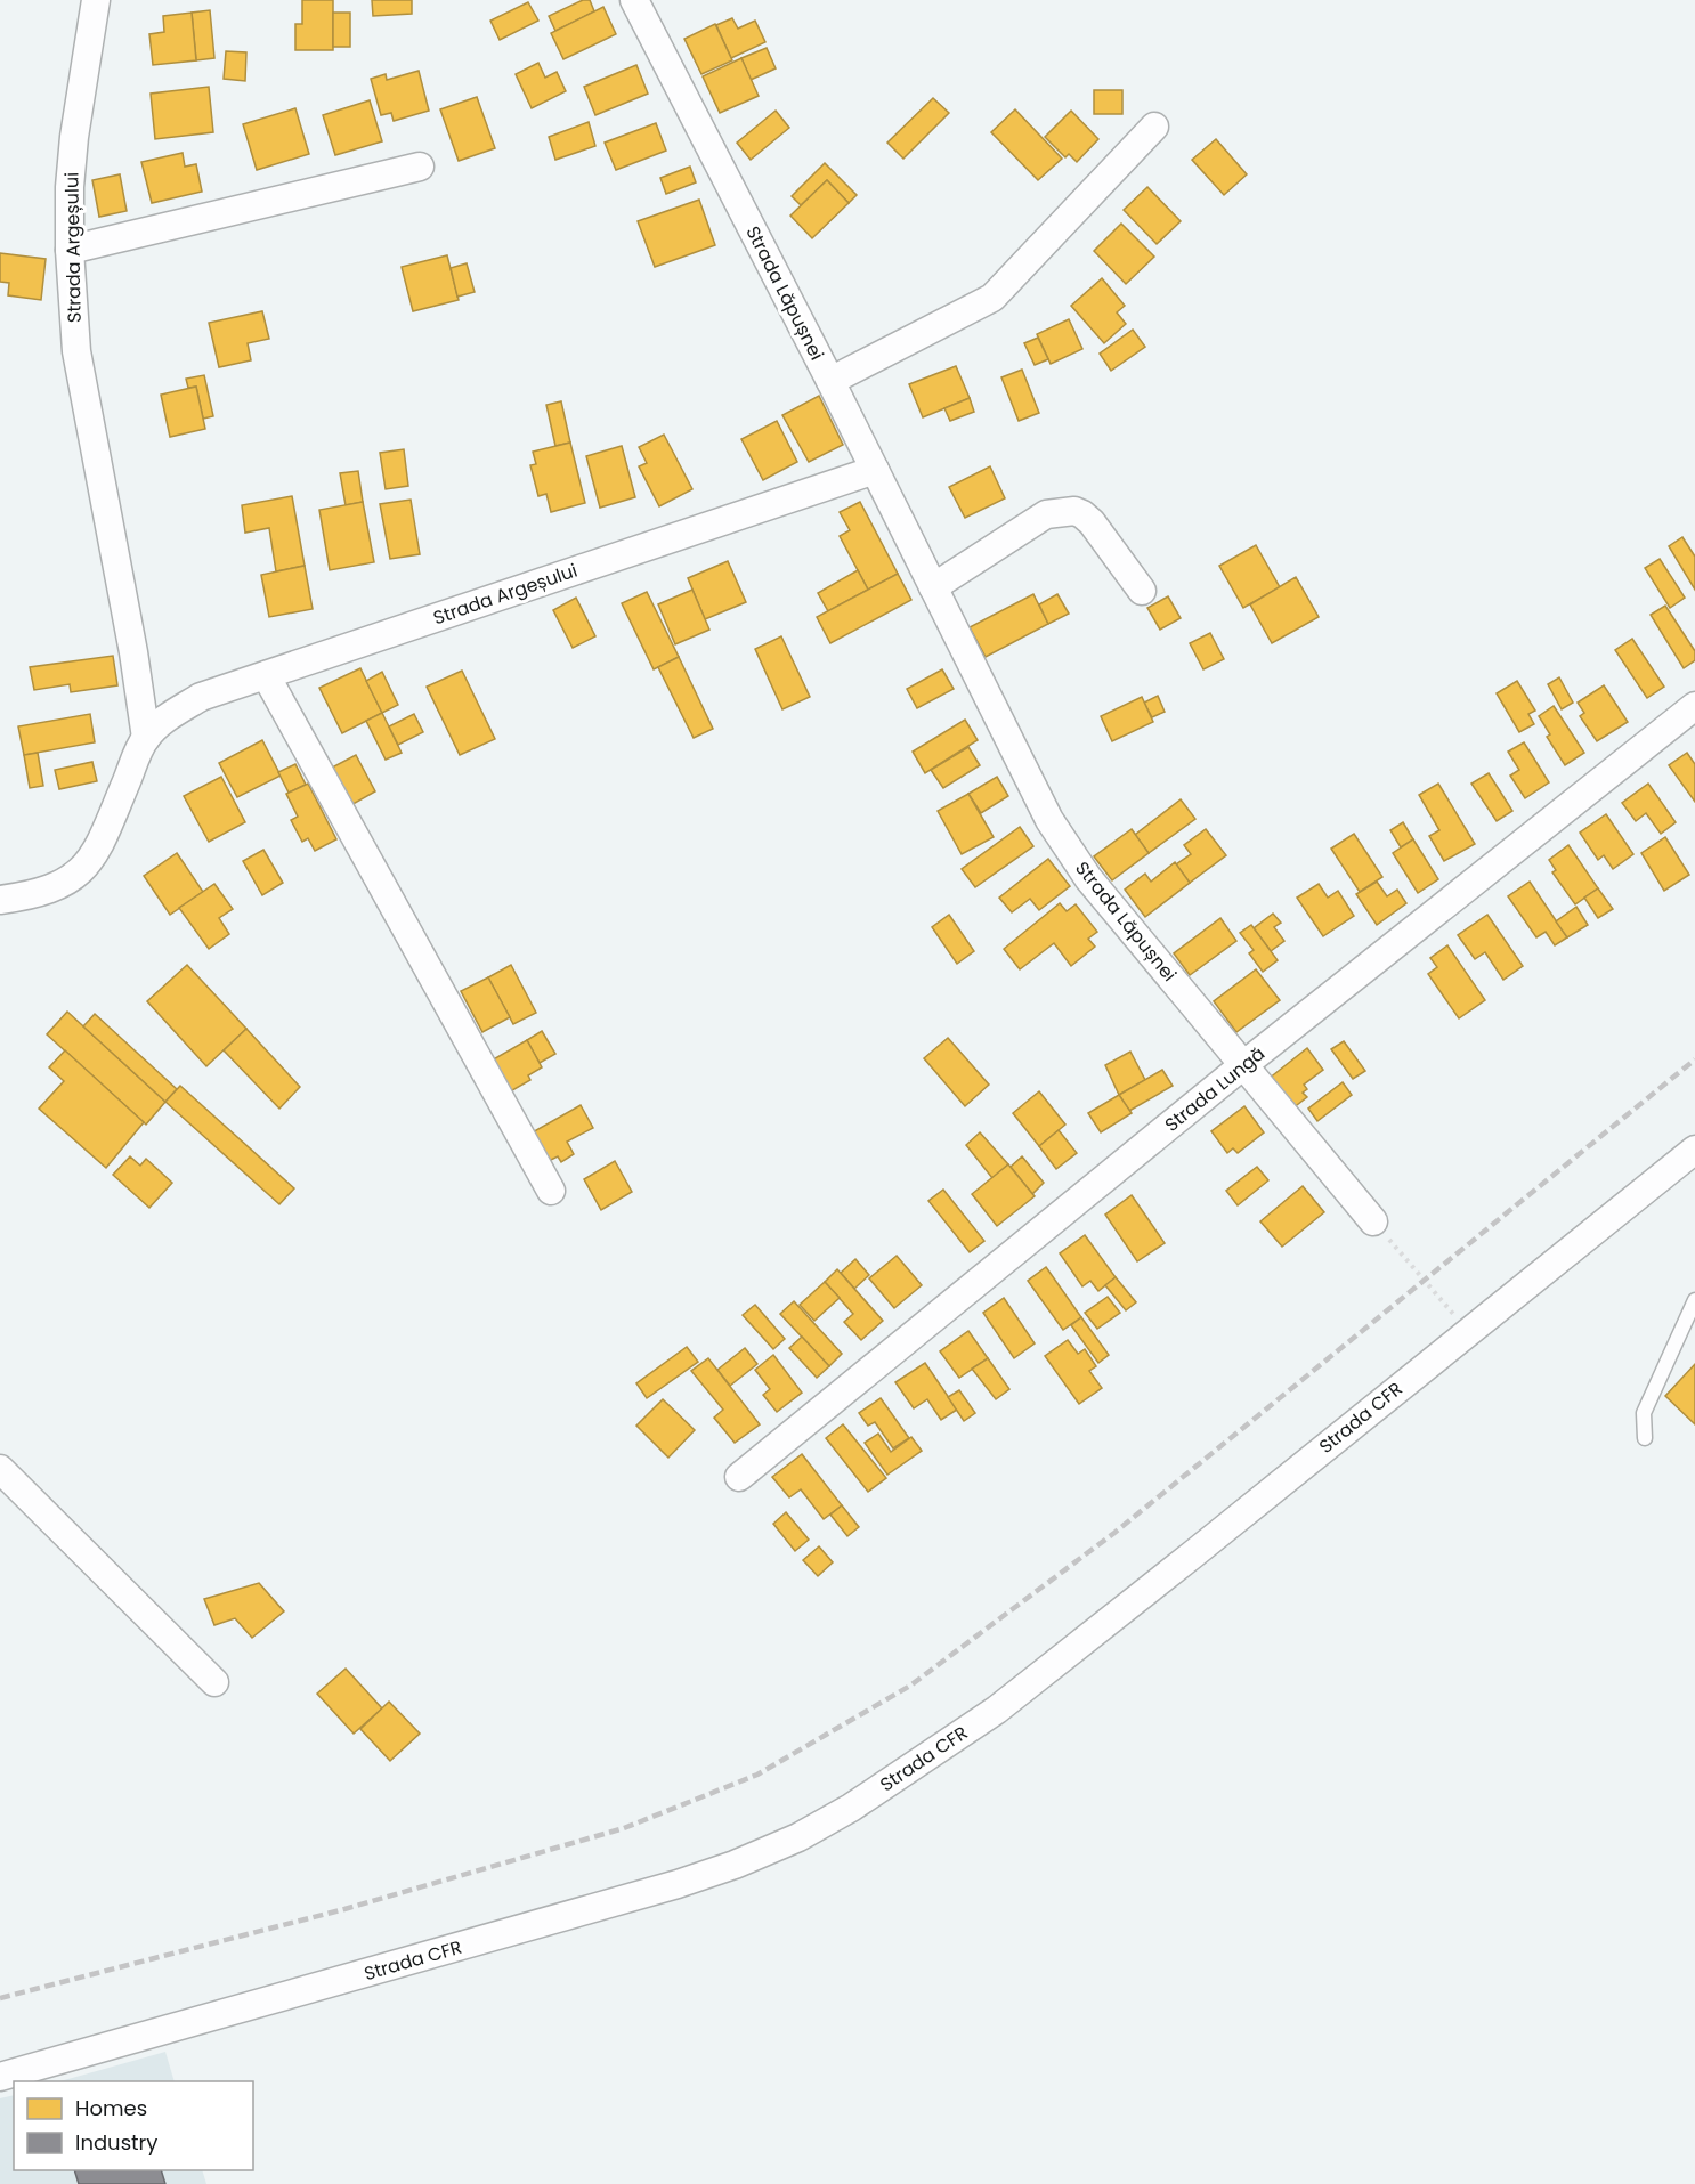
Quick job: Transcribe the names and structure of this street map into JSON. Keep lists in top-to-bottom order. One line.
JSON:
{"streets":{"street":["Strada Argeșului","Strada Lăpușnei","Strada Lungă","Strada CFR"]},"crossings":[["Strada Argeșului","Strada Lăpușnei"],["Strada Lăpușnei","Strada Lungă"]],"legend":["Homes","Industry"]}
